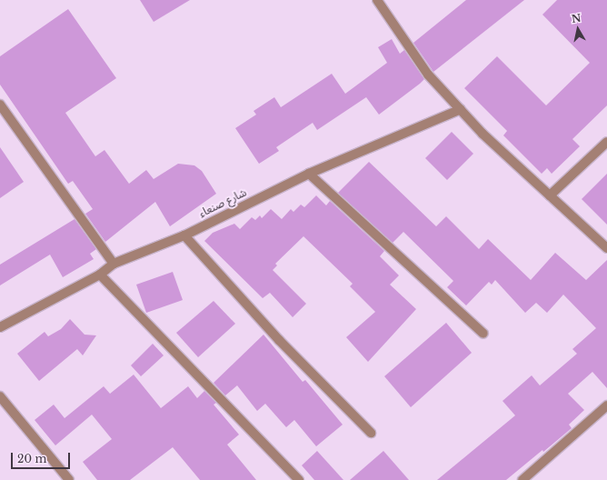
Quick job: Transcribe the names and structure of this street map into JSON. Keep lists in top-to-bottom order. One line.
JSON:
{"streets":{"street":["شارع صنعاء"]},"scale_bar":"20 m","north":"top"}
